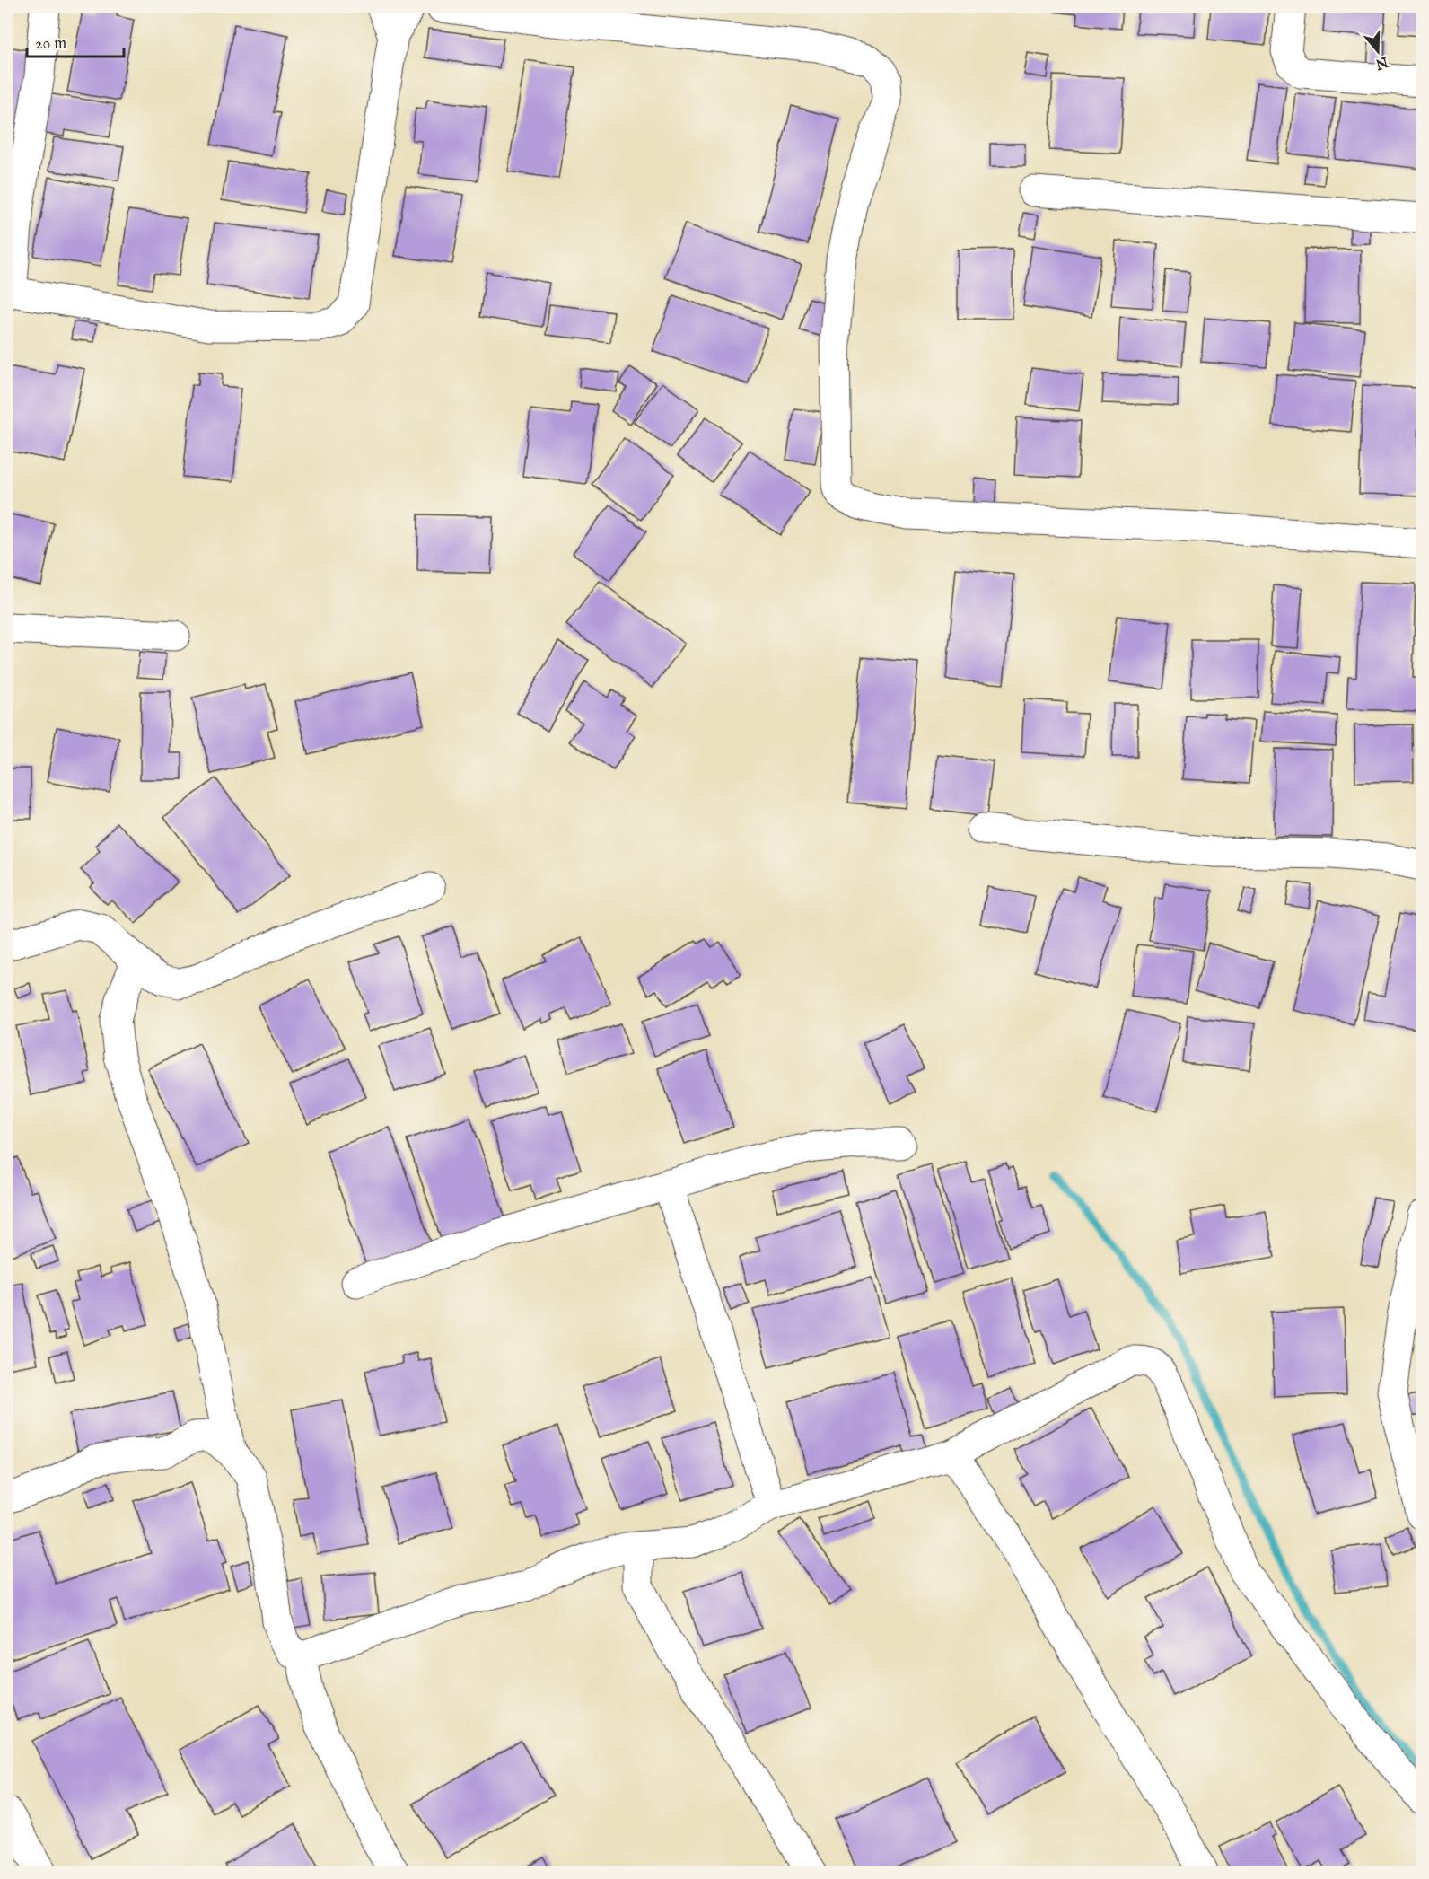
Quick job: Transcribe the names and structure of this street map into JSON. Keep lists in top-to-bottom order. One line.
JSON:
{"scale_bar":"20 m","north":"bottom"}
